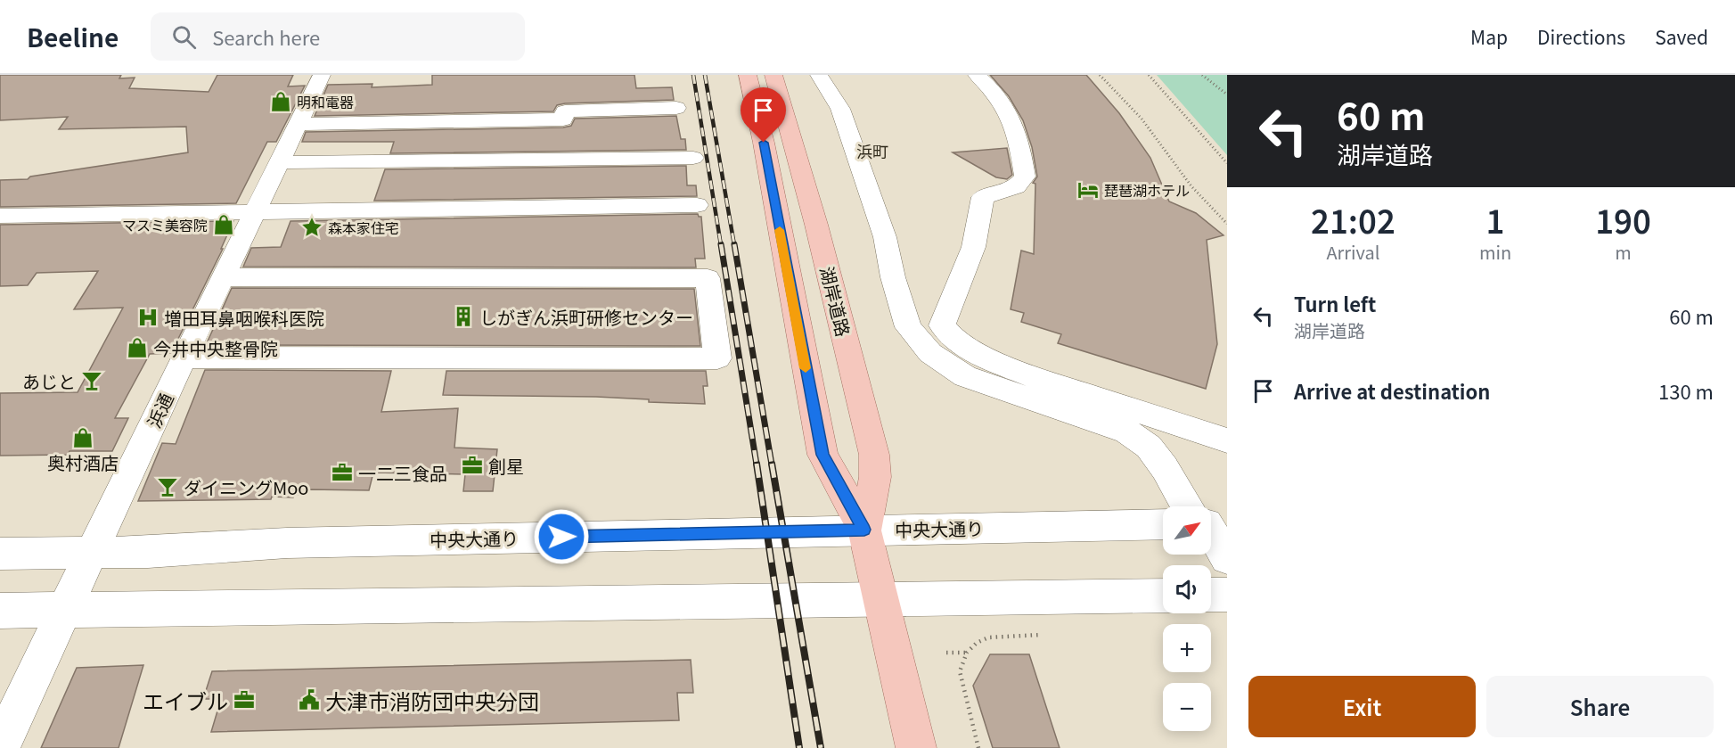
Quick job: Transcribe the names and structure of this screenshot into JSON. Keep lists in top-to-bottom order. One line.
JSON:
{"streets":{"main road":["湖岸道路"],"street":["浜通","中央大通り"]},"crossings":[["湖岸道路","中央大通り"],["浜通","中央大通り"]],"districts":["浜町"],"places":{"shop":["明和電器","マスミ美容院","今井中央整骨院","奥村酒店"],"hotel":["琵琶湖ホテル"],"place":["森本家住宅"],"building":["しがぎん浜町研修センター"],"hospital":["増田耳鼻咽喉科医院"],"bar":["あじと","ダイニングMoo"],"office":["創星","一二三食品","エイブル"],"public building":["大津市消防団中央分団"]},"north":"top right","page":{"header":"Beeline","search":"Search here","nav":["Map","Directions","Saved"],"turn":["60 m","湖岸道路"],"eta":["21:02","Arrival","1","min","190","m"],"list":[{"name":"Turn left","note":"湖岸道路","value":"60 m"},{"name":"Arrive at destination","value":"130 m"}],"map_buttons":["+","−"],"buttons":["Exit","Share"]}}
